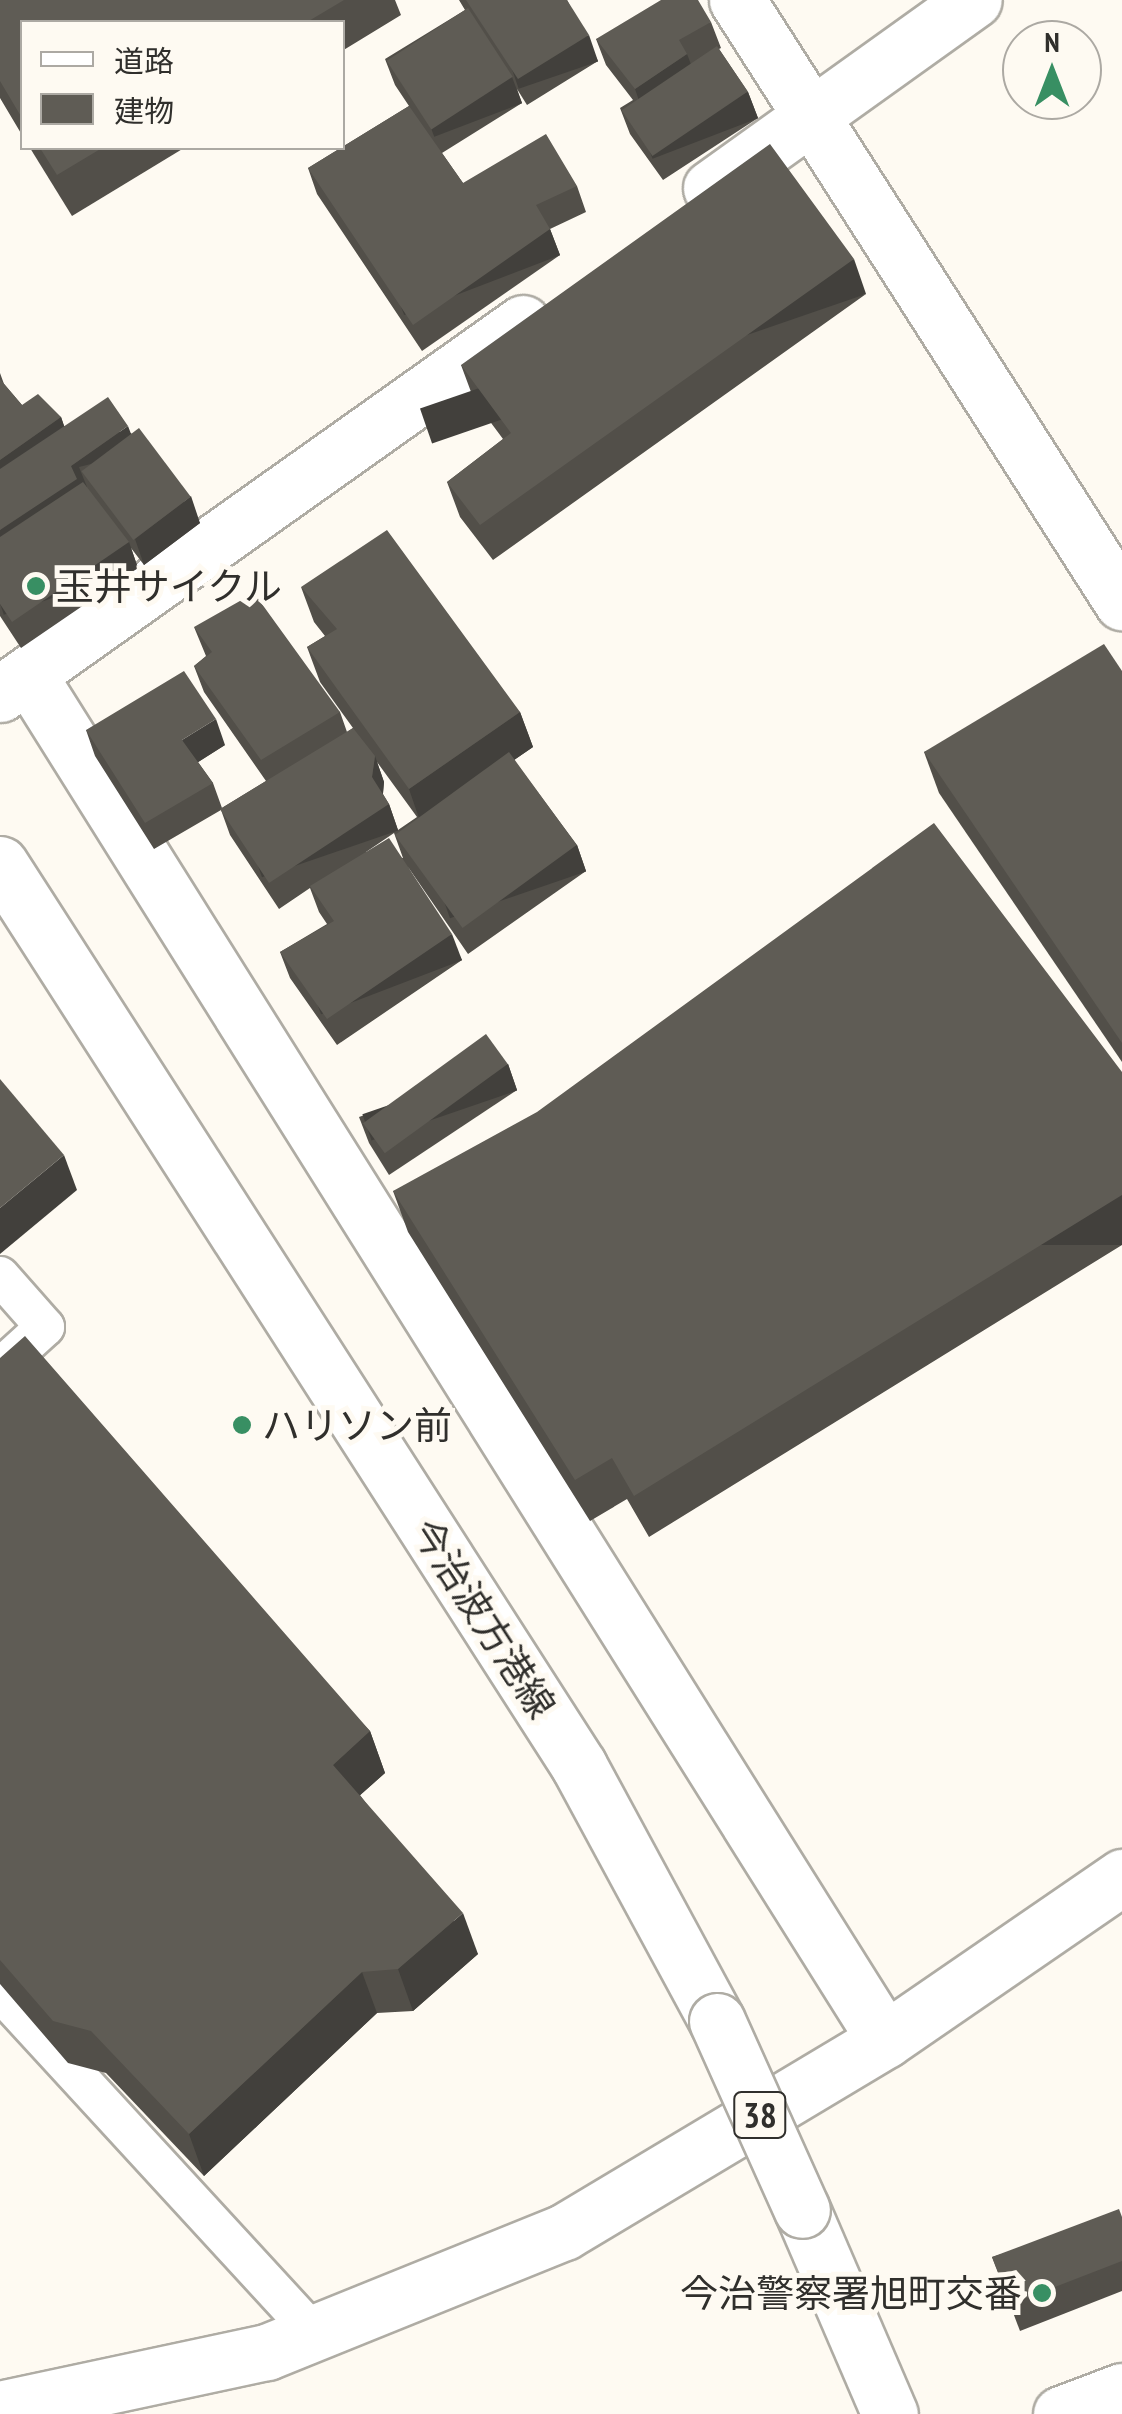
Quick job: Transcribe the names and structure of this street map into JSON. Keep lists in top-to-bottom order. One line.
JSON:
{"streets":{"street":["今治波方港線","38"]},"places":["玉井サイクル","ハリソン前","今治警察署旭町交番"],"legend":["道路","建物"],"north":"top"}
